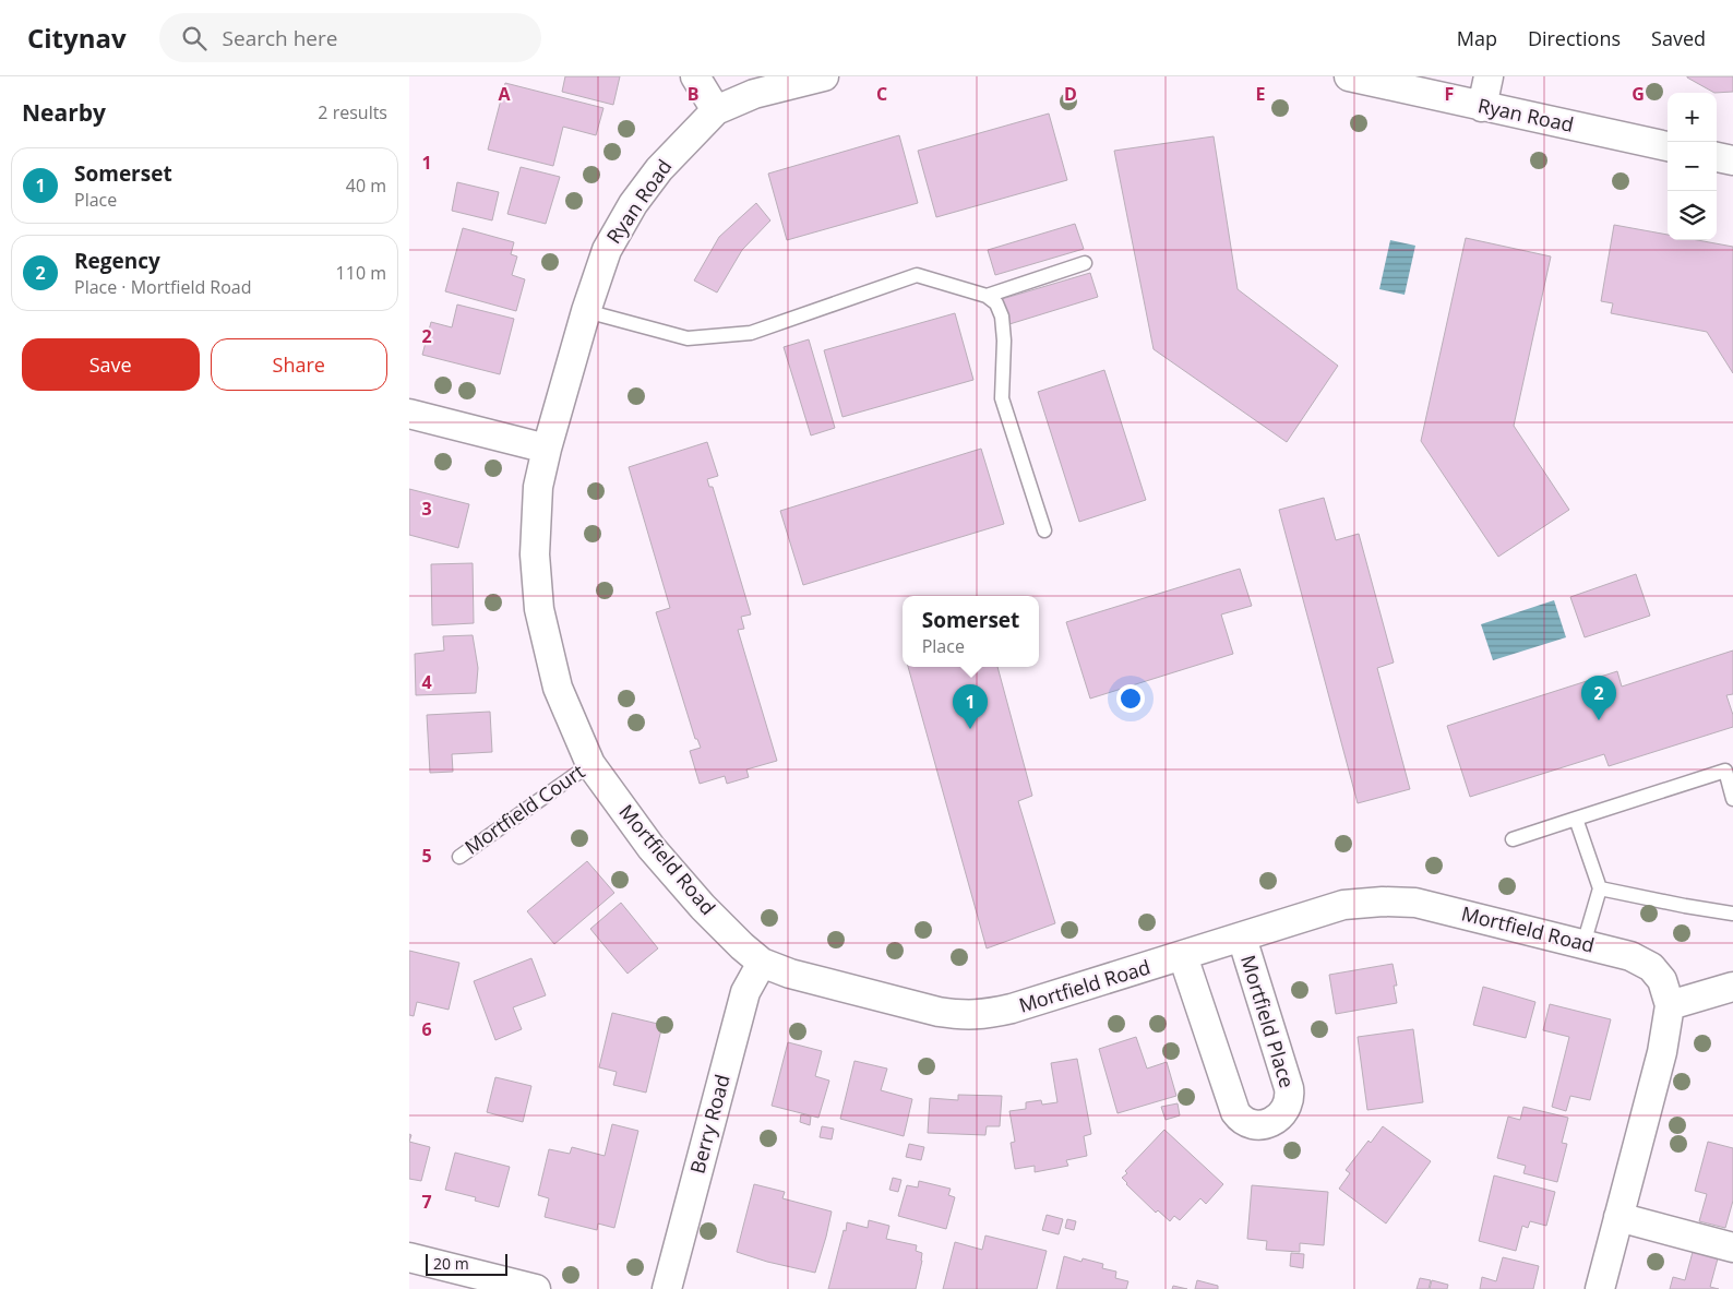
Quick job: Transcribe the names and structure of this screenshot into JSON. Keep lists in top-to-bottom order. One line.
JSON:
{"streets":{"street":["Ryan Road","Mortfield Road","Mortfield Place","Berry Road"],"lane":["Mortfield Court"]},"crossings":[["Ryan Road","Mortfield Road"],["Mortfield Court","Mortfield Road"],["Mortfield Road","Mortfield Place"],["Mortfield Road","Berry Road"]],"scale_bar":"20 m","page":{"header":"Citynav","search":"Search here","nav":["Map","Directions","Saved"],"heading":["Nearby","2 results"],"map_buttons":["+","−"],"list":[{"mark":"1","name":"Somerset","note":"Place","value":"40 m"},{"mark":"2","name":"Regency","note":"Place · Mortfield Road","value":"110 m"}],"buttons":["Save","Share"],"popup":["Somerset","Place"],"pins":["2","1"],"scale":"20 m"},"grid":{"columns":["A","B","C","D","E","F","G"],"rows":["1","2","3","4","5","6","7"]}}
